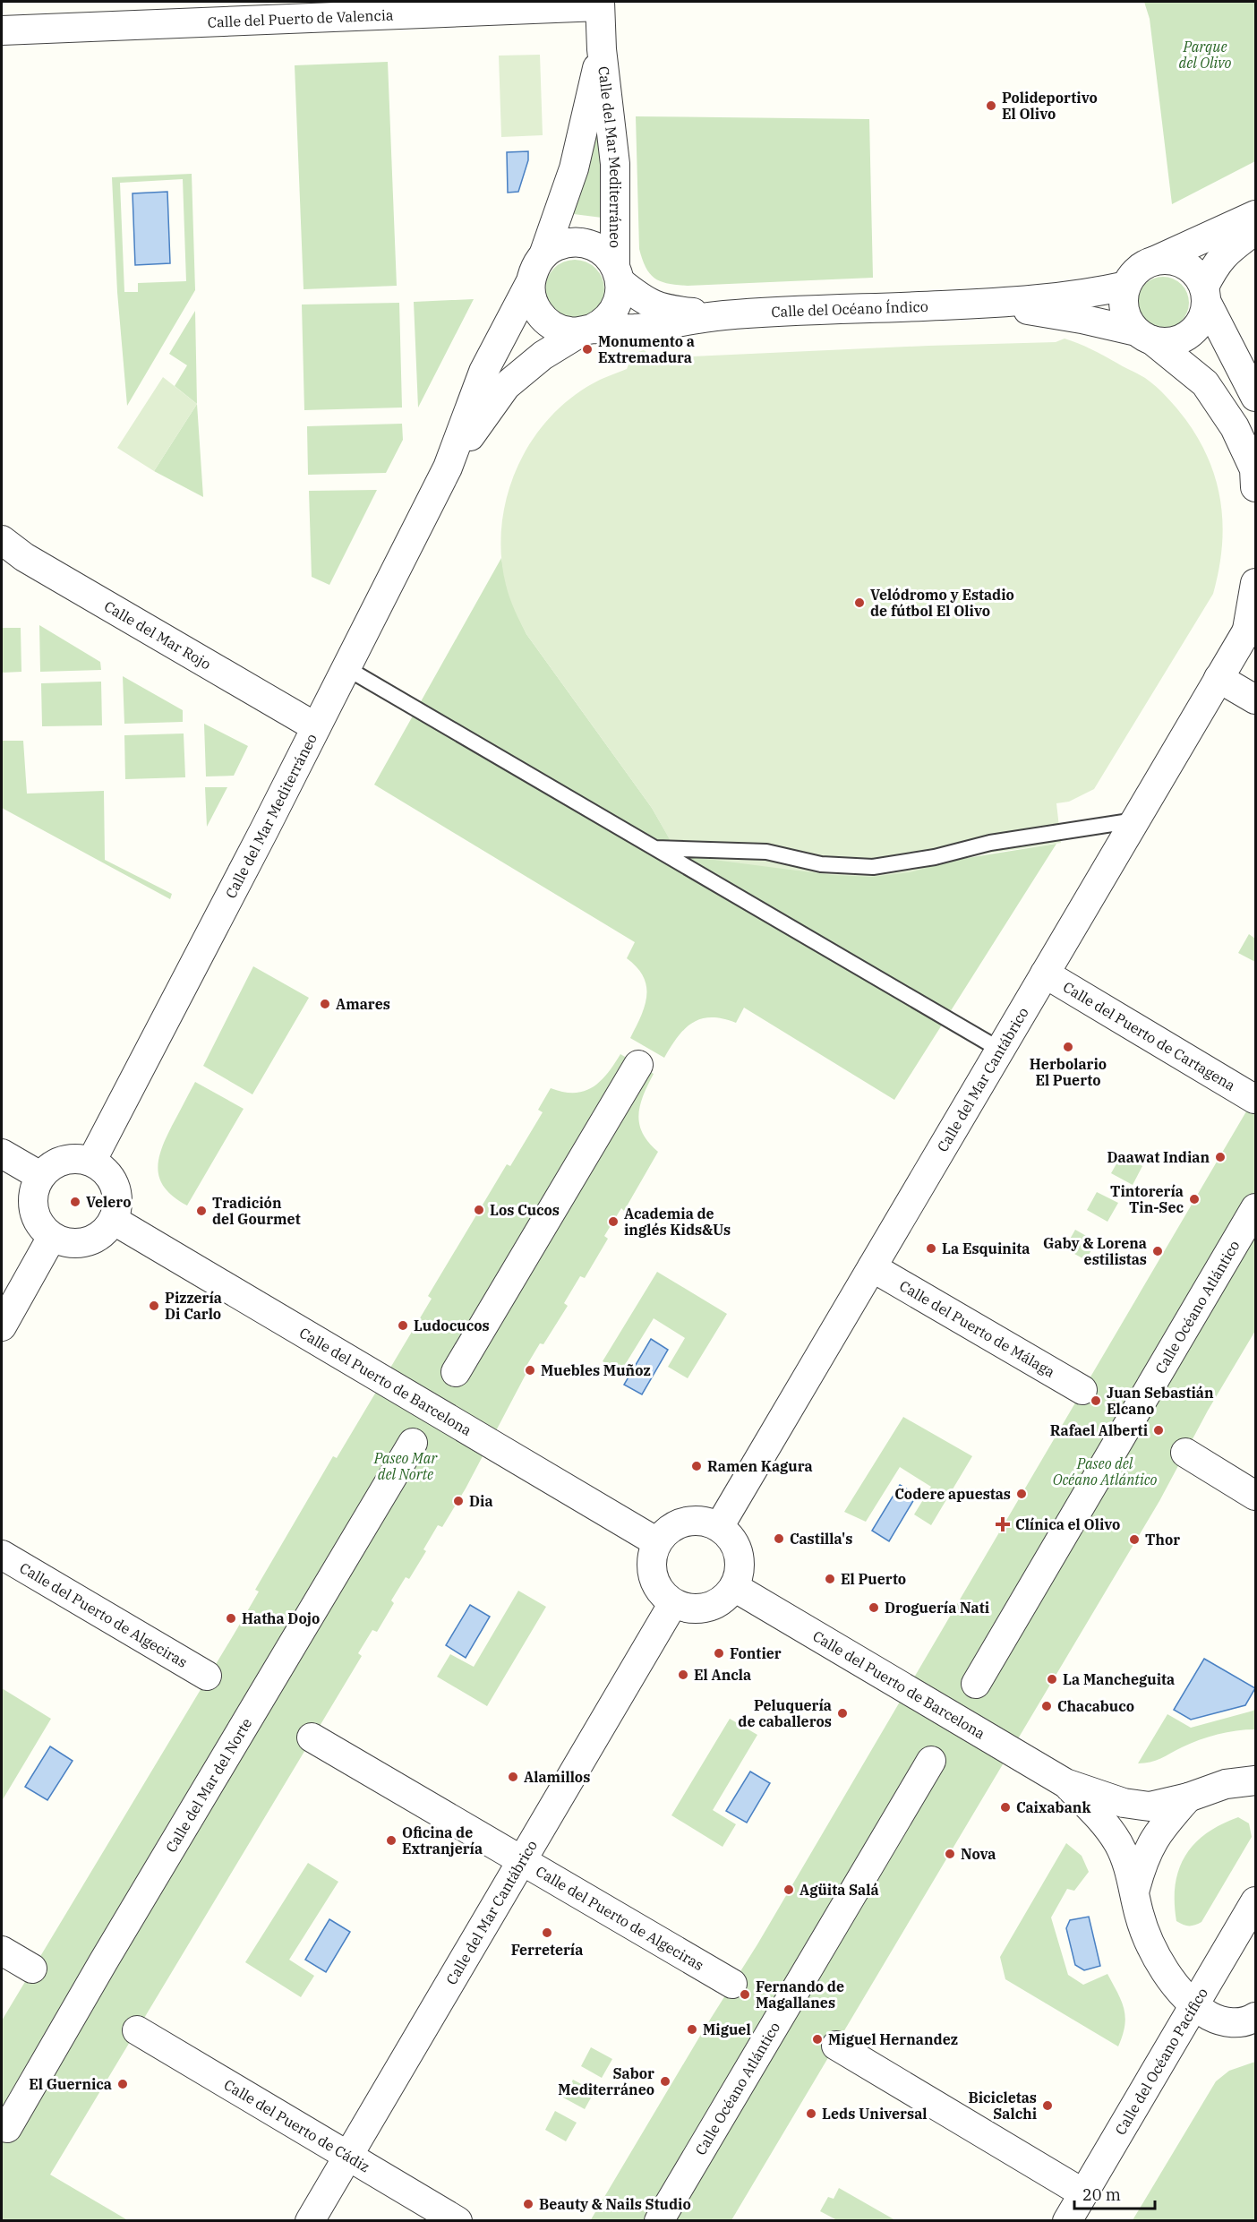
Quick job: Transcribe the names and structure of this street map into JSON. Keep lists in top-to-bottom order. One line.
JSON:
{"streets":{"street":["Calle del Puerto de Valencia","Calle del Mar Mediterráneo","Calle del Océano Índico","Calle del Mar Rojo","Calle del Puerto de Cartagena","Calle del Mar Cantábrico","Calle Océano Atlántico","Calle del Puerto de Málaga","Calle del Puerto de Barcelona","Calle del Puerto de Algeciras","Calle del Mar del Norte","Calle del Océano Pacífico","Calle del Puerto de Cádiz"]},"crossings":[["Calle del Puerto de Valencia","Calle del Mar Mediterráneo"],["Calle del Mar Mediterráneo","Calle del Océano Índico"],["Calle del Mar Mediterráneo","Calle del Mar Rojo"],["Calle del Mar Mediterráneo","Calle del Puerto de Barcelona"],["Calle del Puerto de Cartagena","Calle del Mar Cantábrico"],["Calle del Mar Cantábrico","Calle del Puerto de Málaga"],["Calle del Mar Cantábrico","Calle del Puerto de Barcelona"],["Calle del Mar Cantábrico","Calle del Puerto de Algeciras"],["Calle del Mar Cantábrico","Calle del Puerto de Cádiz"],["Calle del Puerto de Barcelona","Calle del Océano Pacífico"]],"parks":["Parque del Olivo","Paseo Mar del Norte","Paseo del Océano Atlántico"],"places":{"other":["Polideportivo El Olivo","Monumento a Extremadura","Velódromo y Estadio de fútbol El Olivo","Amares","Herbolario El Puerto","Daawat Indian","Tintorería Tin-Sec","Velero","Los Cucos","Tradición del Gourmet","Academia de inglés Kids&Us","La Esquinita","Gaby & Lorena estilistas","Pizzería Di Carlo","Ludocucos","Muebles Muñoz","Juan Sebastián Elcano","Rafael Alberti","Ramen Kagura","Codere apuestas","Dia","Castilla's","Thor","El Puerto","Droguería Nati","Hatha Dojo","Fontier","El Ancla","La Mancheguita","Chacabuco","Peluquería de caballeros","Alamillos","Caixabank","Oficina de Extranjería","Nova","Agüita Salá","Ferretería","Fernando de Magallanes","Miguel","Miguel Hernandez","Sabor Mediterráneo","El Guernica","Bicicletas Salchi","Leds Universal","Beauty & Nails Studio"],"health":["Clínica el Olivo"]},"scale_bar":"20 m"}
